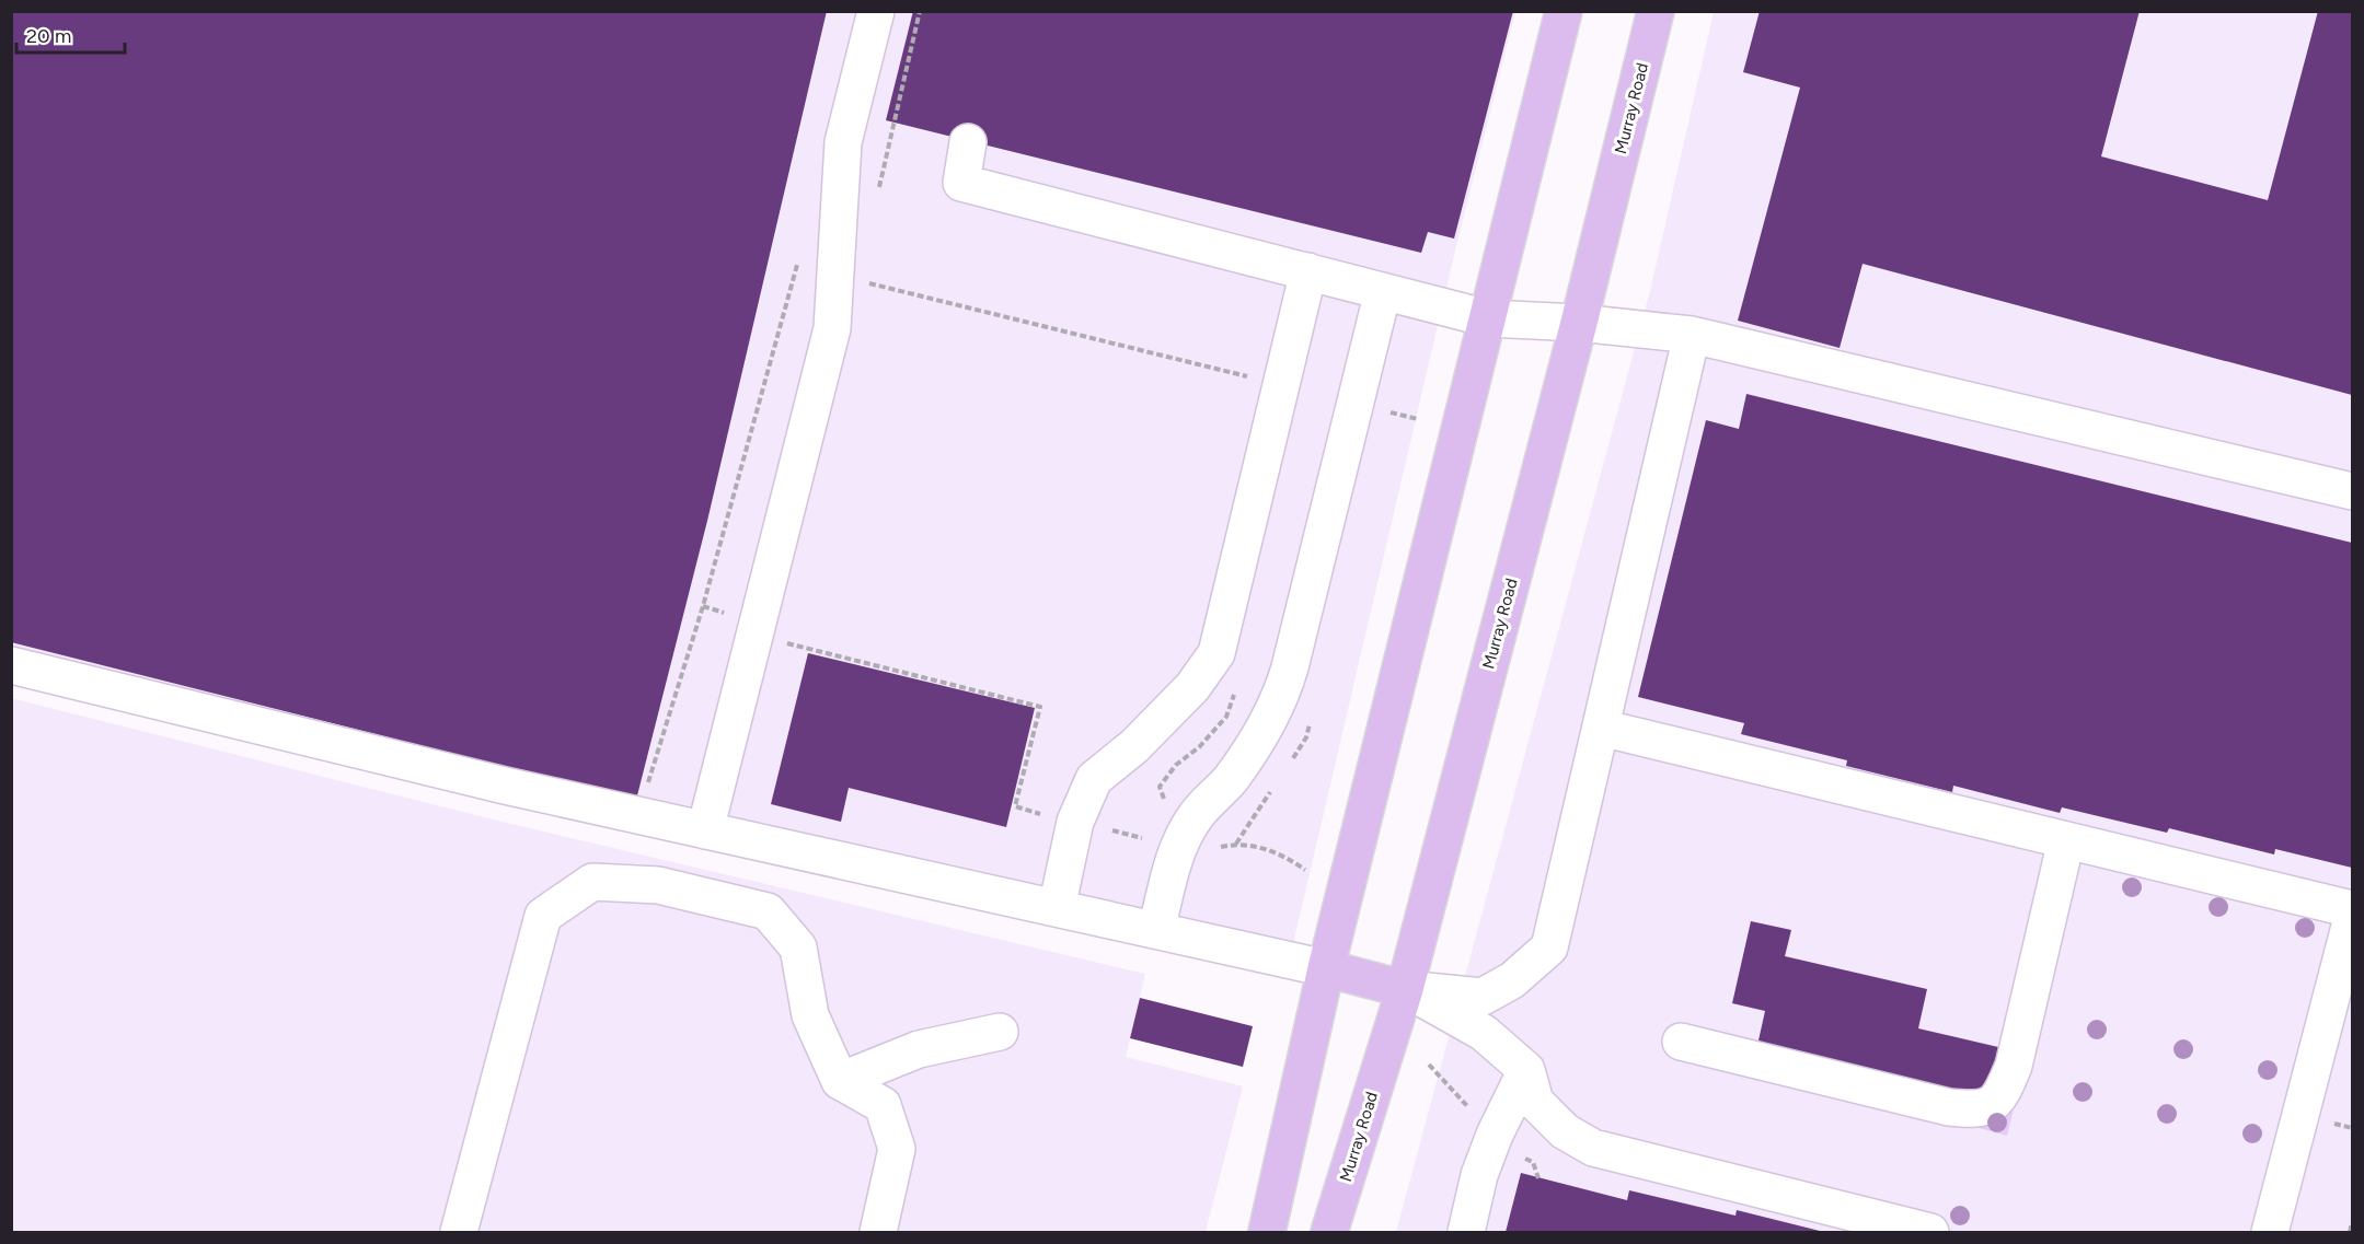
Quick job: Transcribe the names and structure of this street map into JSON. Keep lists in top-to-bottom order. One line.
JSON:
{"streets":{"main road":["Murray Road"]},"scale_bar":"20 m"}
